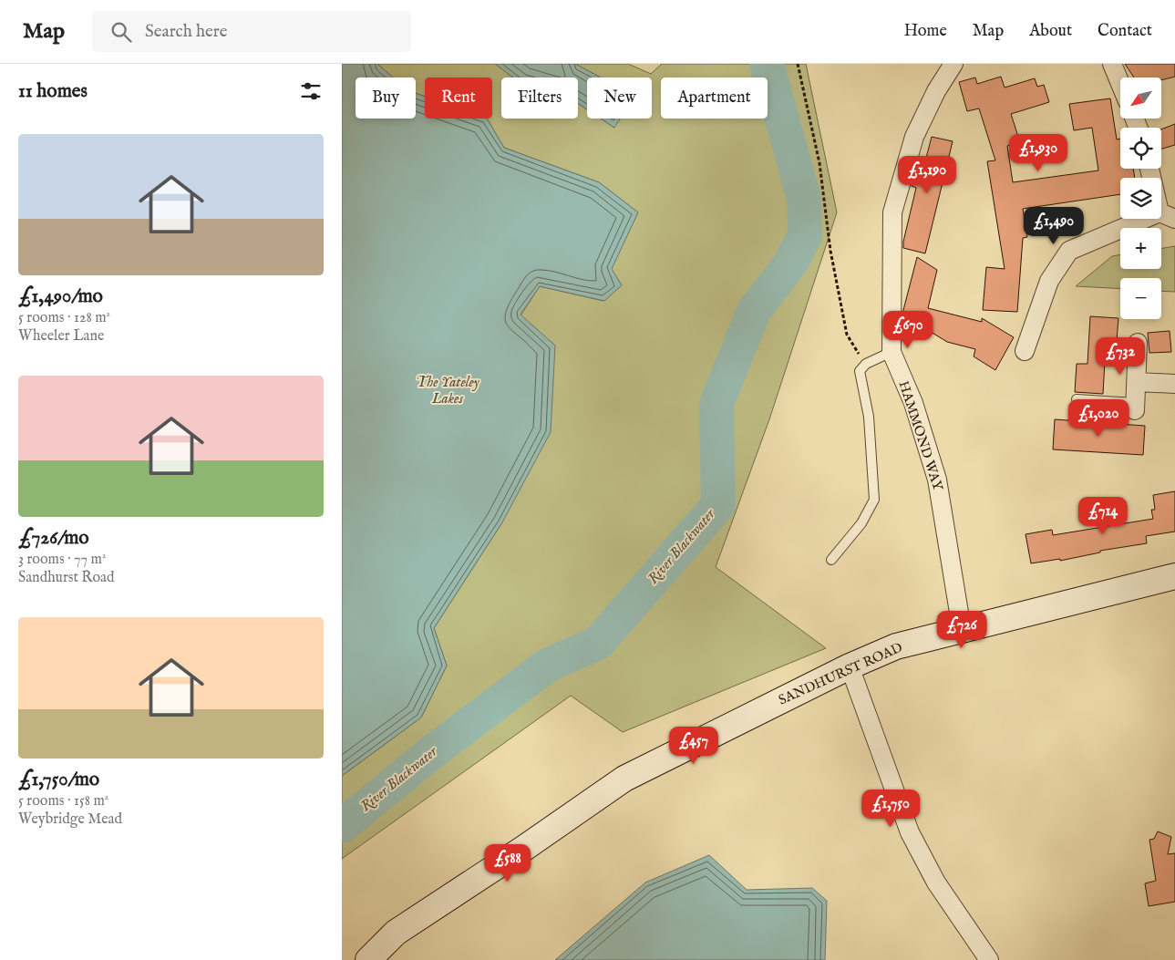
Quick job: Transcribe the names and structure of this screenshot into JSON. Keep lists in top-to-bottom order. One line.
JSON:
{"streets":{"street":["HAMMOND WAY","SANDHURST ROAD"]},"crossings":[["HAMMOND WAY","SANDHURST ROAD"]],"water":["The Yateley Lakes","River Blackwater"],"north":"bottom left","page":{"header":"Map","search":"Search here","nav":["Home","Map","About","Contact"],"heading":"11 homes","map_buttons":["+","−"],"chip":["Buy","Rent","Filters","New","Apartment"],"list":[{"name":"£1,490/mo","note":"5 rooms · 128 m² · Wheeler Lane"},{"name":"£726/mo","note":"3 rooms · 77 m² · Sandhurst Road"},{"name":"£1,750/mo","note":"5 rooms · 158 m² · Weybridge Mead"}],"price":["£1,930","£1,190","£1,490","£670","£732","£1,020","£714","£726","£457","£1,750","£588"]}}
